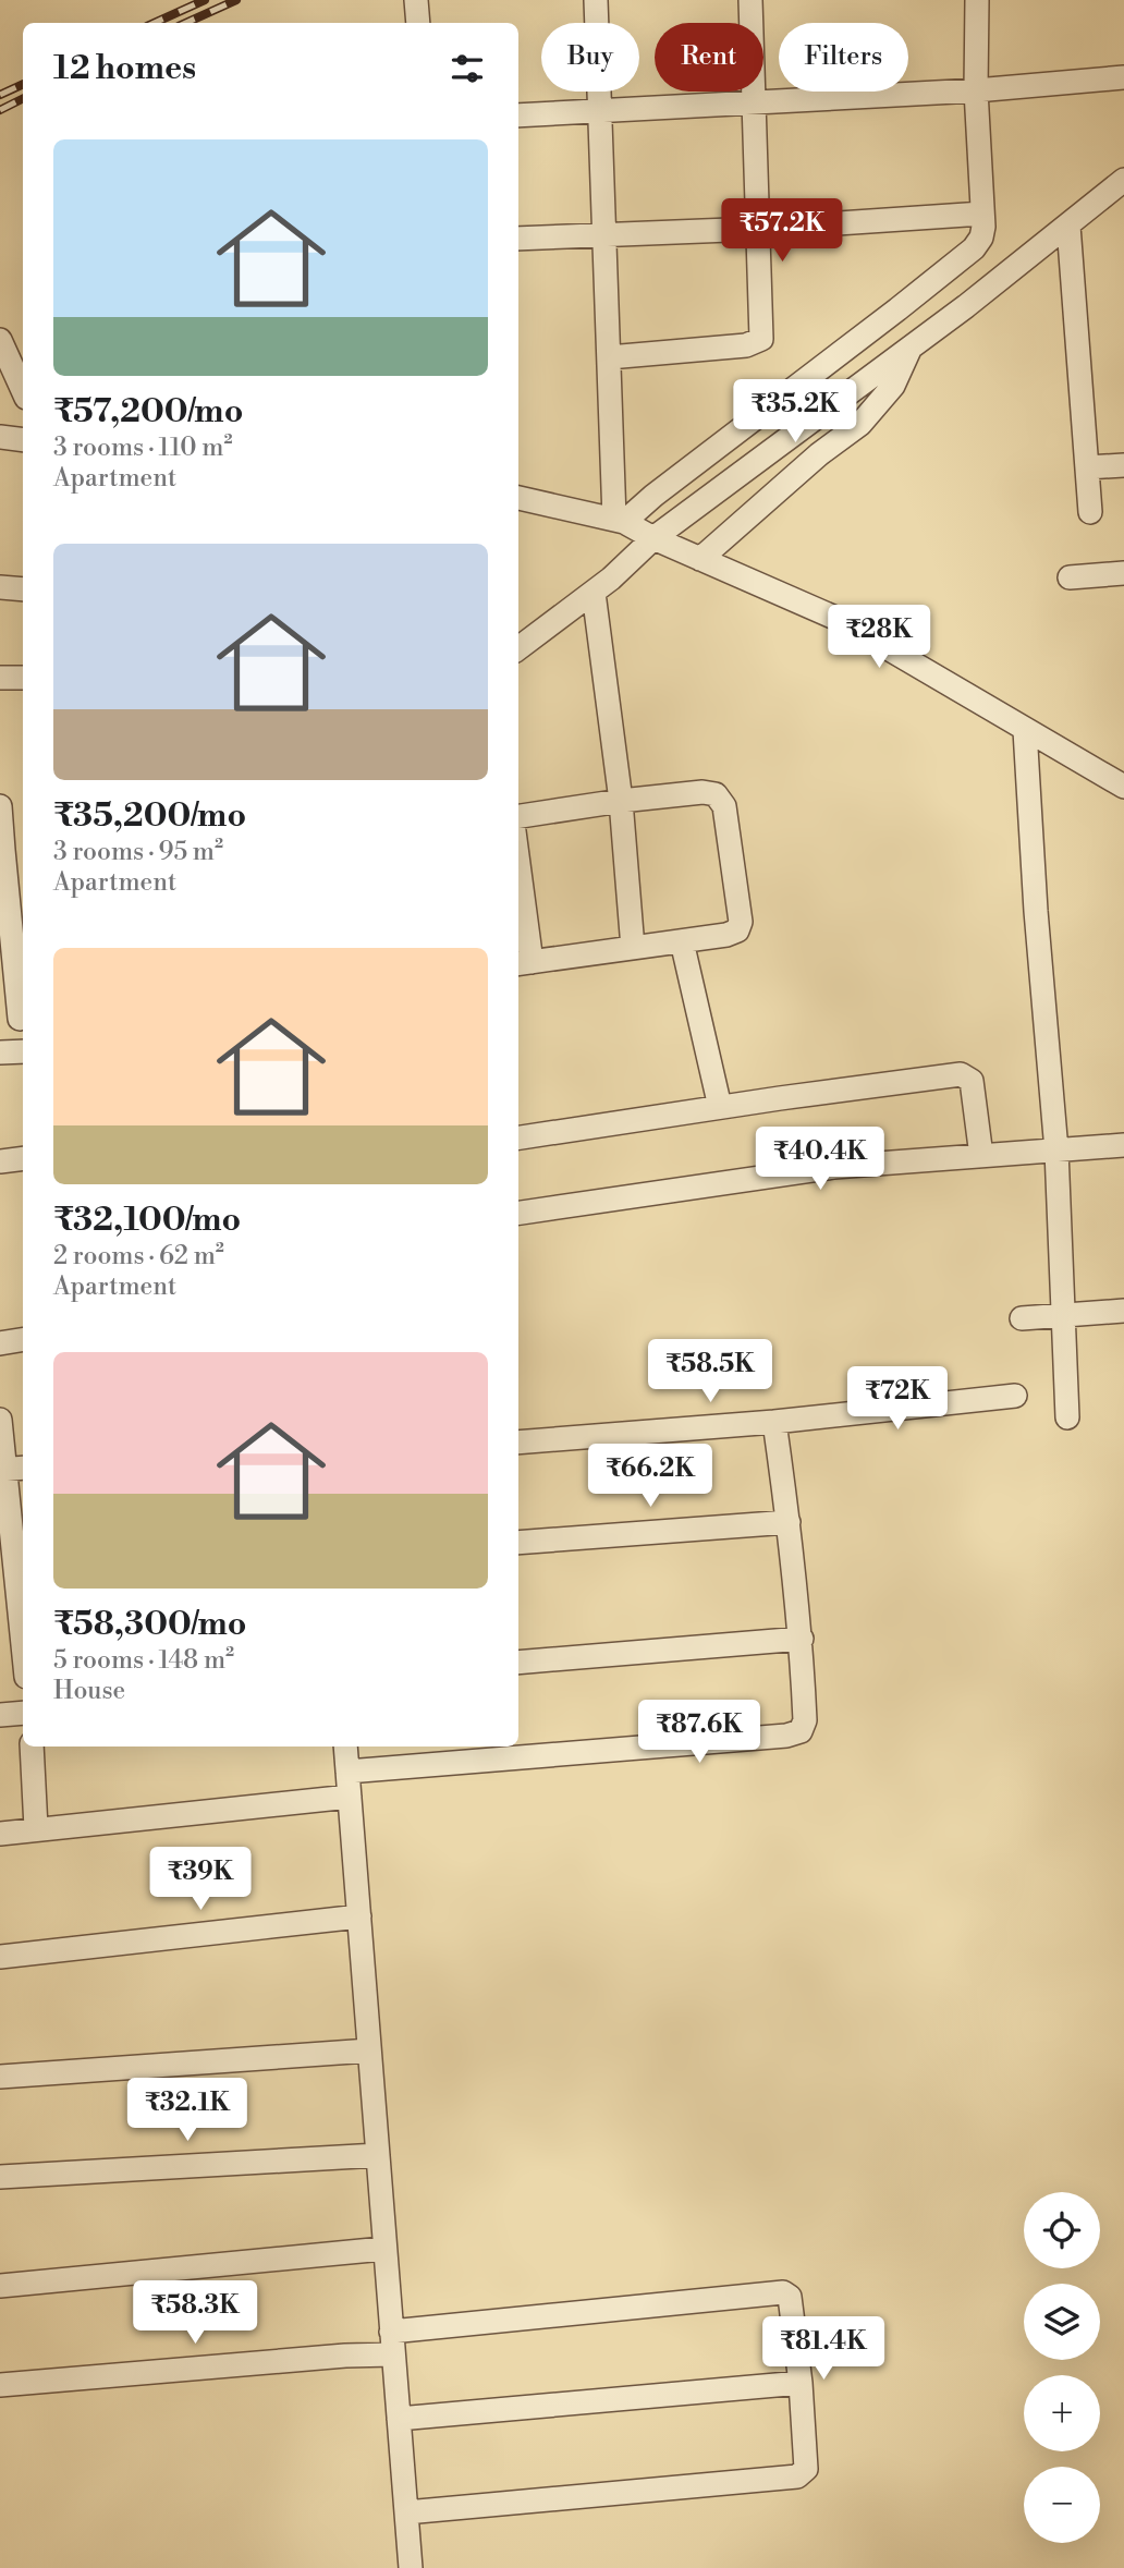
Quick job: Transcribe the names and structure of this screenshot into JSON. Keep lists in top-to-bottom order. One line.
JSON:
{"page":{"chip":["Buy","Rent","Filters"],"heading":"12 homes","list":[{"name":"₹57,200/mo","note":"3 rooms · 110 m² · Apartment"},{"name":"₹35,200/mo","note":"3 rooms · 95 m² · Apartment"},{"name":"₹32,100/mo","note":"2 rooms · 62 m² · Apartment"},{"name":"₹58,300/mo","note":"5 rooms · 148 m² · House"}],"price":["₹57.2K","₹35.2K","₹28K","₹40.4K","₹58.5K","₹72K","₹66.2K","₹87.6K","₹39K","₹32.1K","₹58.3K","₹81.4K"],"map_buttons":["+","−"]}}
